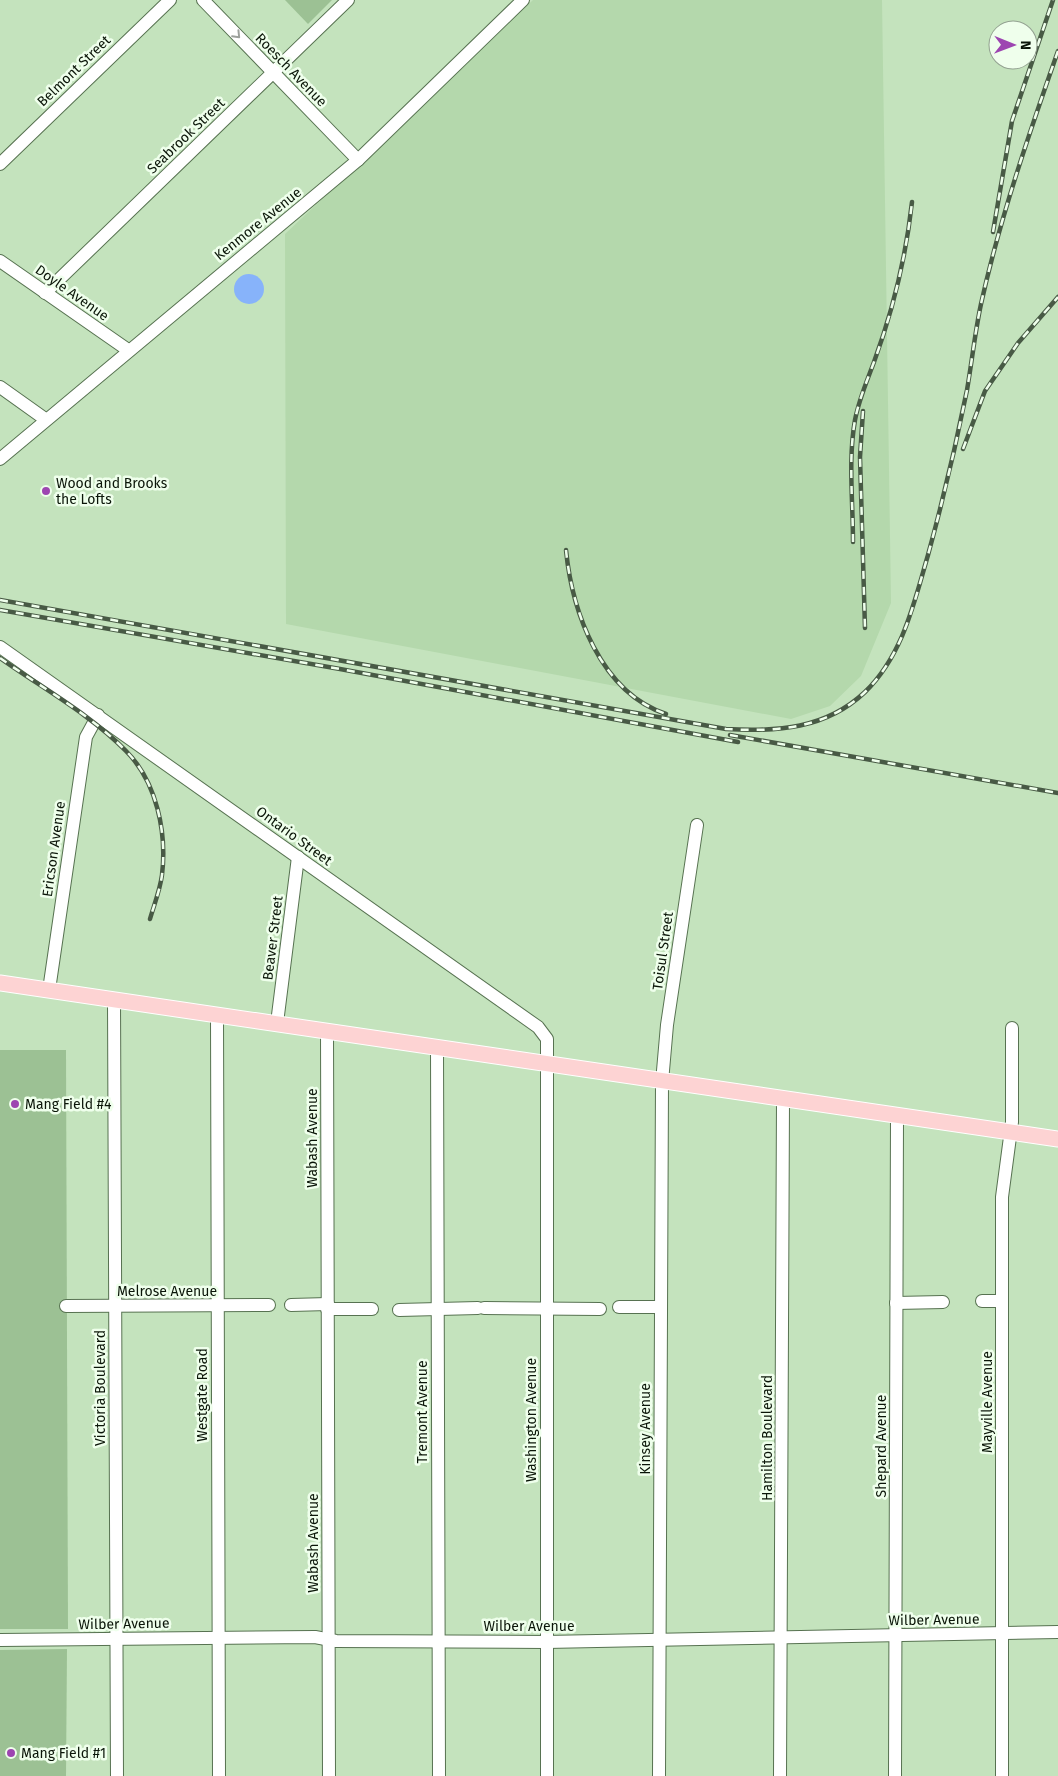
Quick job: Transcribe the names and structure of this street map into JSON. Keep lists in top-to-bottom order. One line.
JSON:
{"streets":{"street":["Roesch Avenue","Belmont Street","Seabrook Street","Kenmore Avenue","Doyle Avenue","Ontario Street","Ericson Avenue","Beaver Street","Toisul Street","Wabash Avenue","Melrose Avenue","Victoria Boulevard","Westgate Road","Mayville Avenue","Tremont Avenue","Washington Avenue","Kinsey Avenue","Hamilton Boulevard","Shepard Avenue","Wilber Avenue"]},"crossings":[["Roesch Avenue","Seabrook Street"],["Roesch Avenue","Kenmore Avenue"],["Seabrook Street","Doyle Avenue"],["Kenmore Avenue","Doyle Avenue"],["Ontario Street","Ericson Avenue"],["Ontario Street","Beaver Street"],["Ontario Street","Washington Avenue"],["Toisul Street","Kinsey Avenue"],["Wabash Avenue","Wilber Avenue"],["Melrose Avenue","Victoria Boulevard"],["Melrose Avenue","Westgate Road"],["Victoria Boulevard","Wilber Avenue"],["Westgate Road","Wilber Avenue"],["Mayville Avenue","Wilber Avenue"],["Tremont Avenue","Wilber Avenue"],["Washington Avenue","Wilber Avenue"],["Kinsey Avenue","Wilber Avenue"],["Hamilton Boulevard","Wilber Avenue"],["Shepard Avenue","Wilber Avenue"]],"one_way":["Roesch Avenue"],"places":["Wood and Brooks the Lofts","Mang Field #4","Mang Field #1"],"north":"right"}
